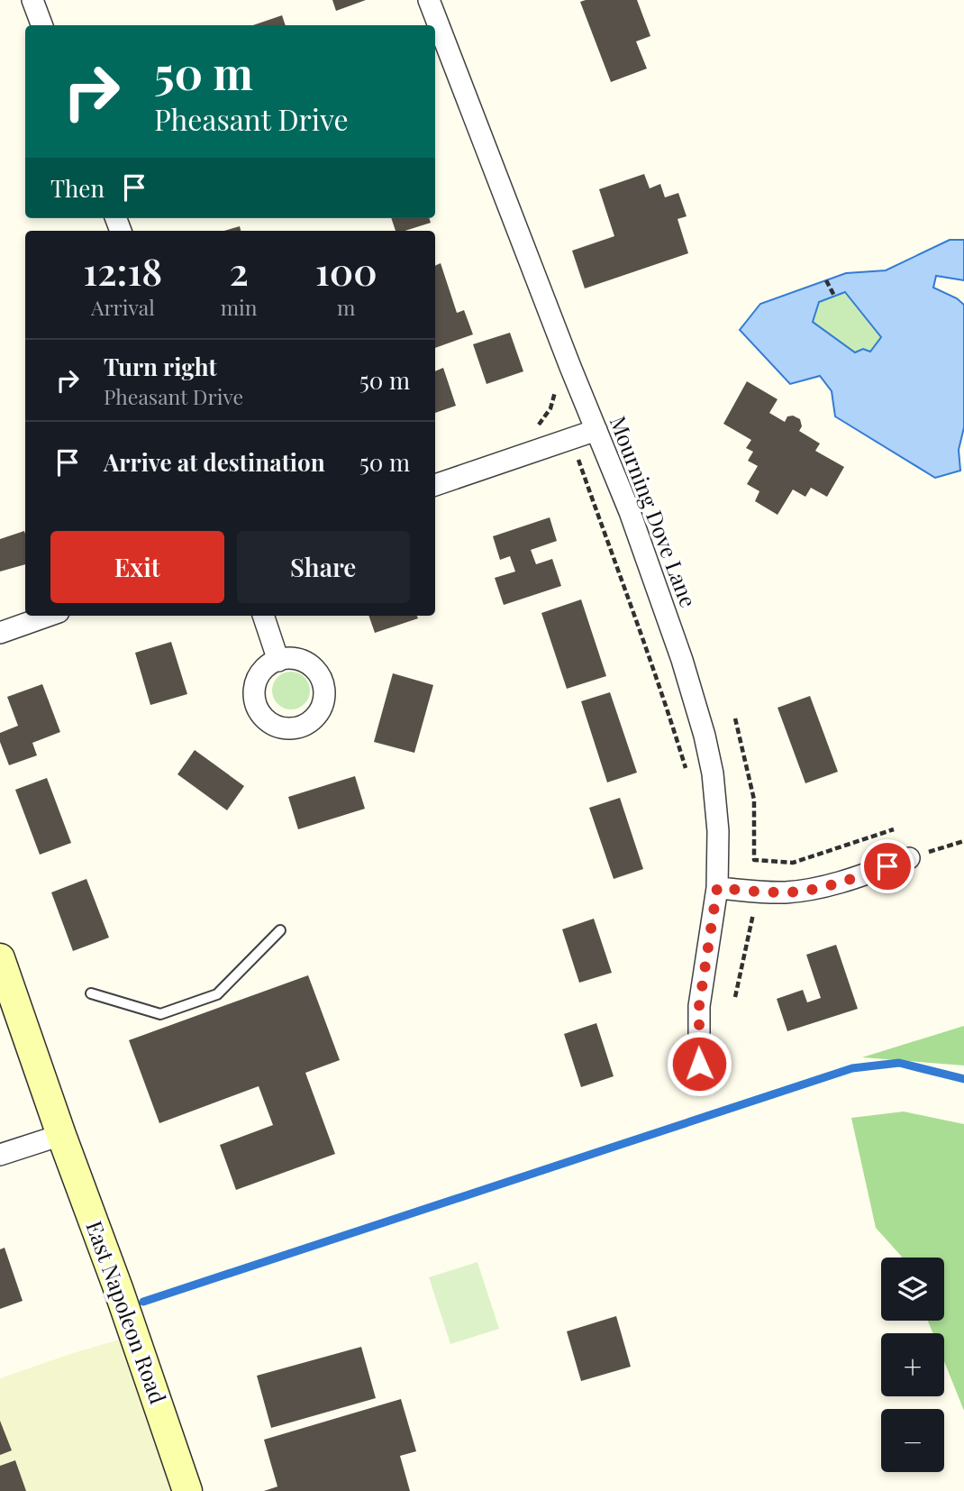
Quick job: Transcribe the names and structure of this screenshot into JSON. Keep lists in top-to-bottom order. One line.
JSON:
{"streets":{"main road":["East Napoleon Road"],"street":["Mourning Dove Lane"]},"page":{"turn":["50 m","Pheasant Drive"],"then":"Then","eta":["12:18","Arrival","2","min","100","m"],"list":[{"name":"Turn right","note":"Pheasant Drive","value":"50 m"},{"name":"Arrive at destination","value":"50 m"}],"buttons":["Exit","Share"],"map_buttons":["+","−"]}}
